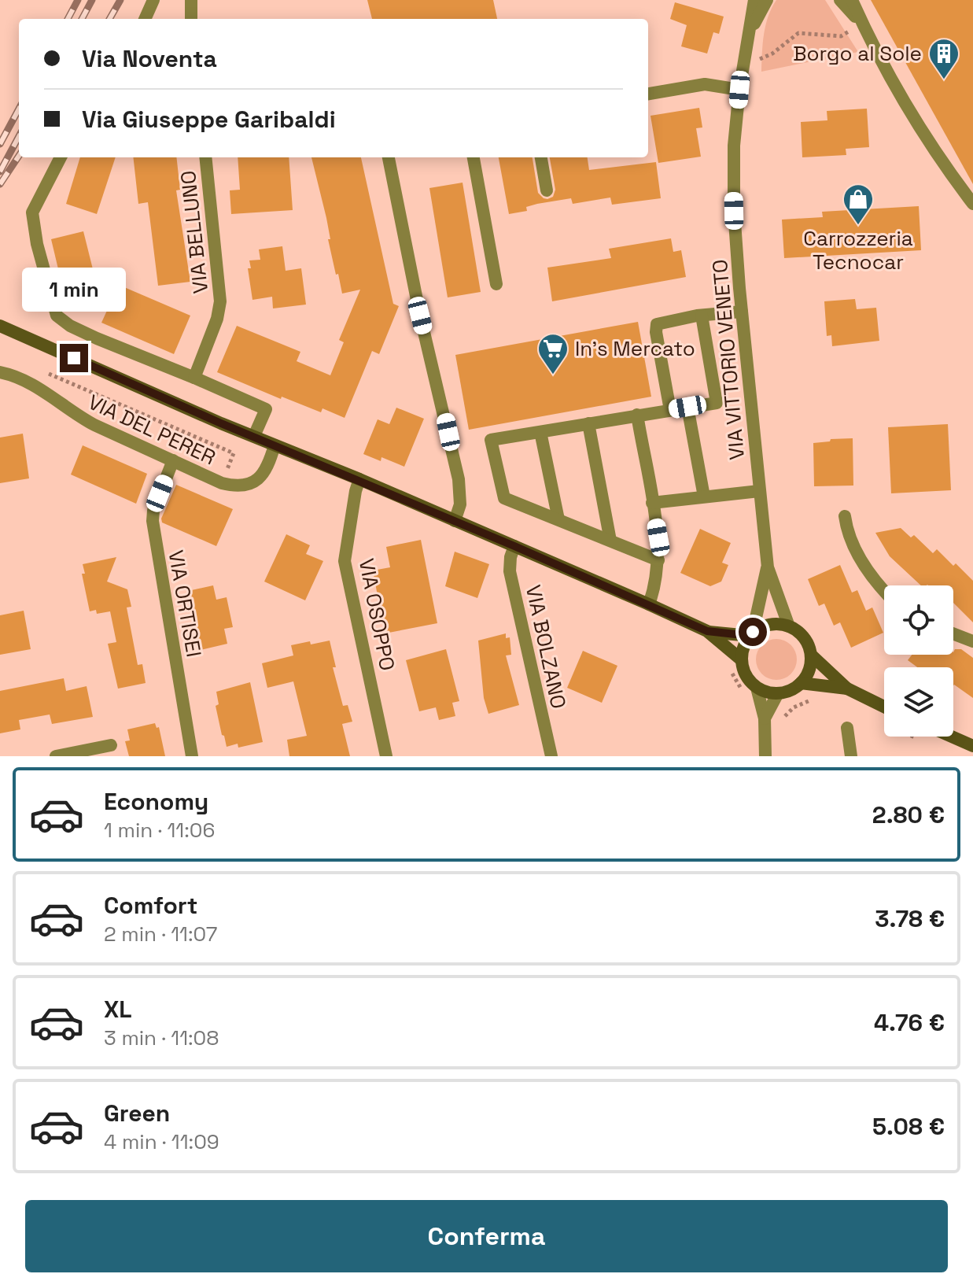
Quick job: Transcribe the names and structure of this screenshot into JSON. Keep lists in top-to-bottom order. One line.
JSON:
{"streets":{"street":["VIA BELLUNO","VIA VITTORIO VENETO","VIA DEL PERER","VIA ORTISEI","VIA OSOPPO","VIA BOLZANO"]},"crossings":[["VIA DEL PERER","VIA ORTISEI"]],"places":{"building":["Borgo al Sole"],"shop":["Carrozzeria Tecnocar"],"supermarket":["In's Mercato"]},"page":{"banner":["Via Noventa","Via Giuseppe Garibaldi"],"bubble":"1 min","list":[{"name":"Economy","note":"1 min · 11:06","value":"2.80 €"},{"name":"Comfort","note":"2 min · 11:07","value":"3.78 €"},{"name":"XL","note":"3 min · 11:08","value":"4.76 €"},{"name":"Green","note":"4 min · 11:09","value":"5.08 €"}],"buttons":"Conferma"}}
